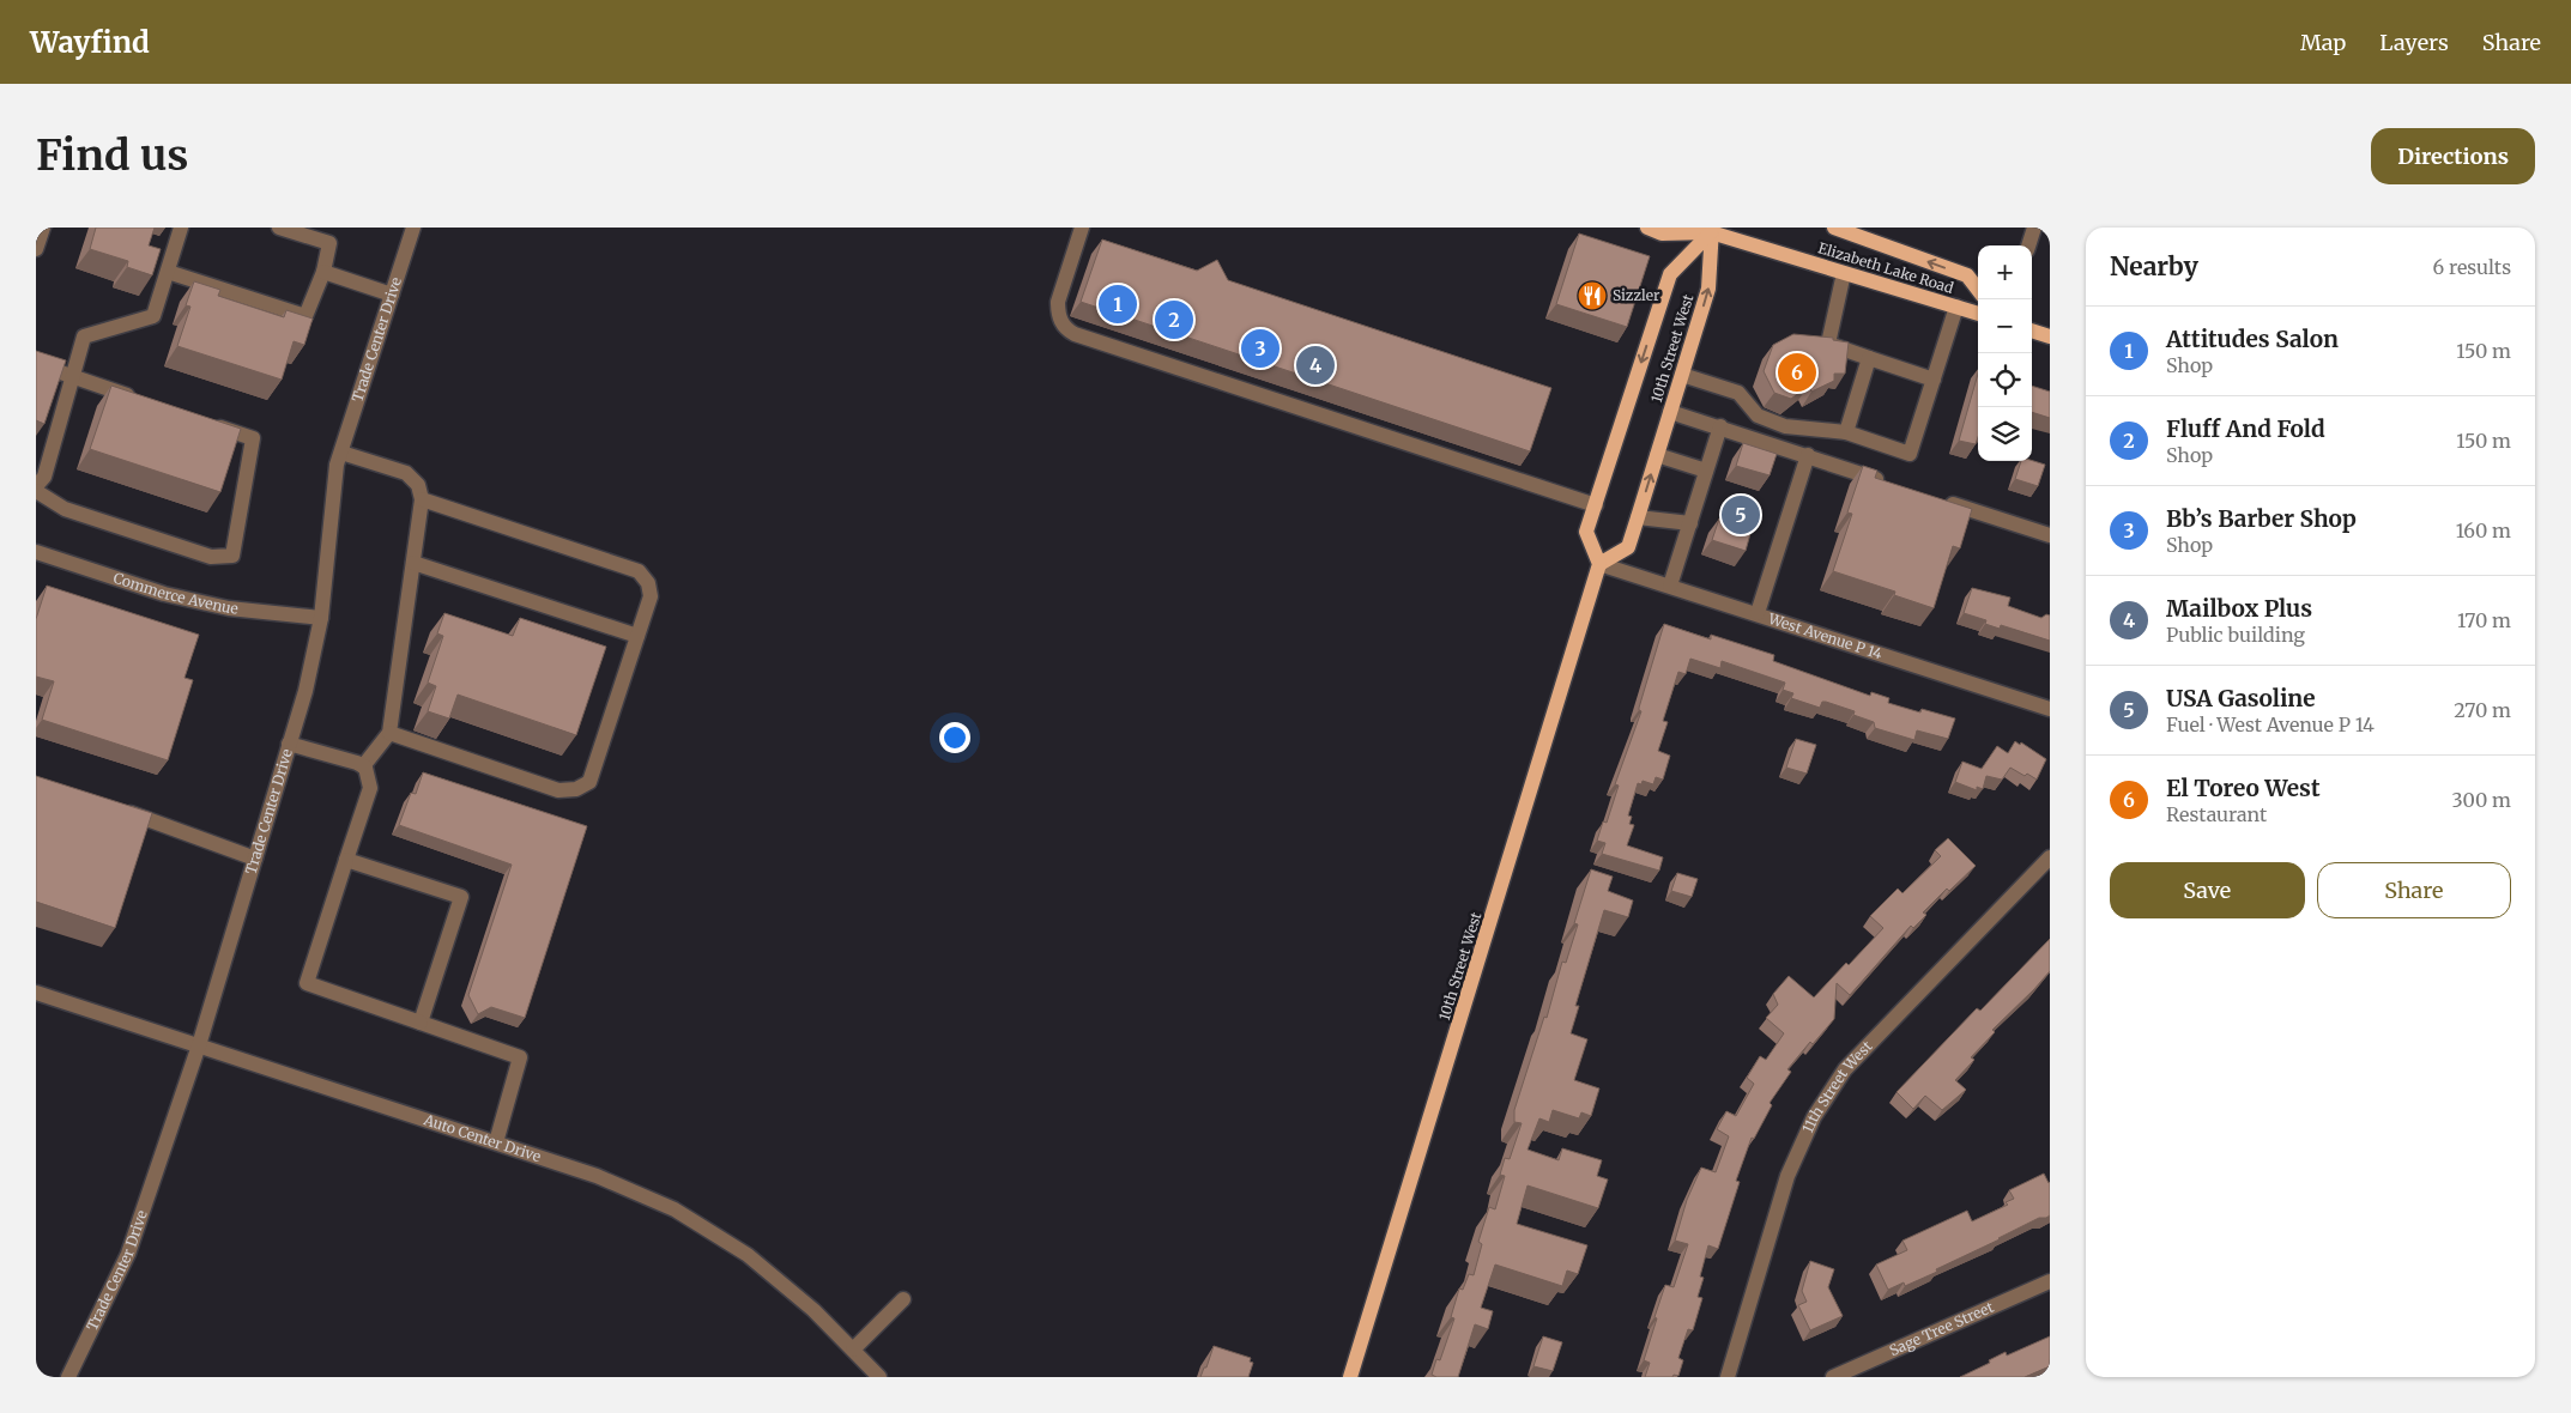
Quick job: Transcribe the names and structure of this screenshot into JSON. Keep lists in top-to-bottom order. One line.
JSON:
{"streets":{"main road":["Elizabeth Lake Road","10th Street West"],"street":["Trade Center Drive","Commerce Avenue","West Avenue P 14","11th Street West","Auto Center Drive","Sage Tree Street"]},"crossings":[["Elizabeth Lake Road","10th Street West"],["Trade Center Drive","Commerce Avenue"],["Trade Center Drive","Auto Center Drive"],["10th Street West","West Avenue P 14"]],"places":{"restaurant":["Sizzler"]},"page":{"header":"Wayfind","nav":["Map","Layers","Share"],"buttons":["Directions",["Save","Share"]],"title":"Find us","heading":["Nearby","6 results"],"map_buttons":["+","−"],"pins":["1","2","3","4","6","5"],"list":[{"mark":"1","name":"Attitudes Salon","note":"Shop","value":"150 m"},{"mark":"2","name":"Fluff And Fold","note":"Shop","value":"150 m"},{"mark":"3","name":"Bb’s Barber Shop","note":"Shop","value":"160 m"},{"mark":"4","name":"Mailbox Plus","note":"Public building","value":"170 m"},{"mark":"5","name":"USA Gasoline","note":"Fuel · West Avenue P 14","value":"270 m"},{"mark":"6","name":"El Toreo West","note":"Restaurant","value":"300 m"}]}}
